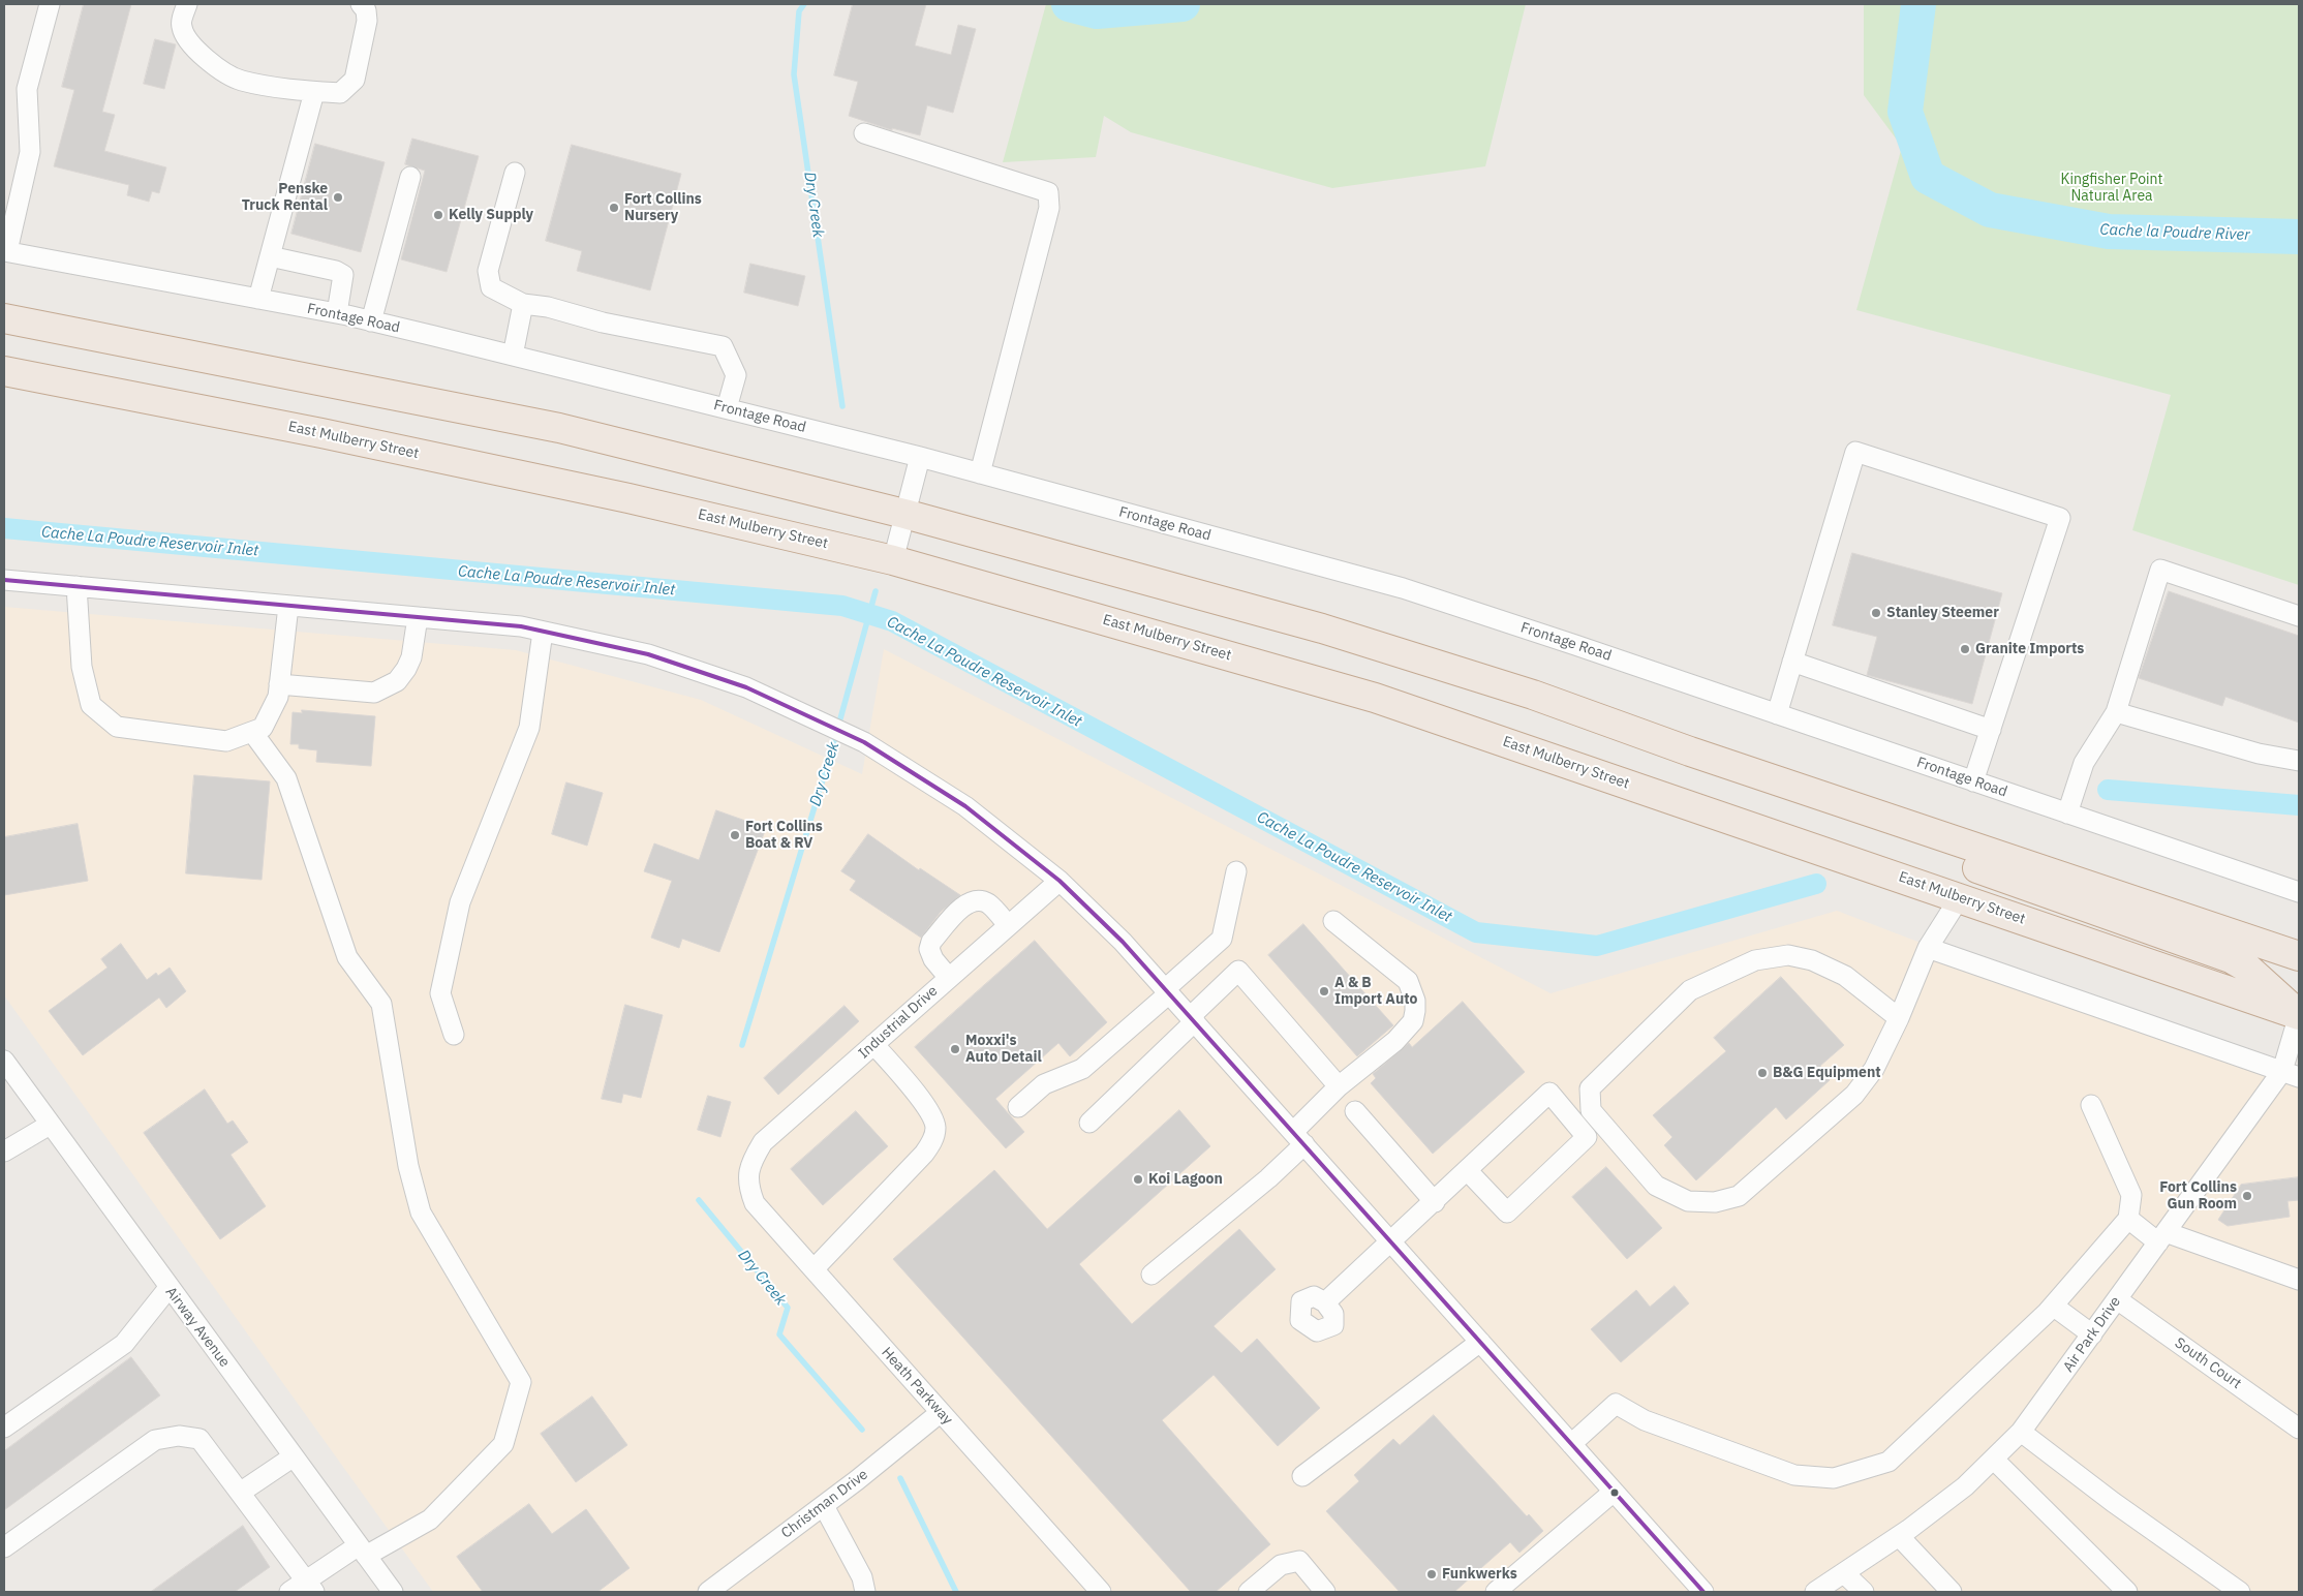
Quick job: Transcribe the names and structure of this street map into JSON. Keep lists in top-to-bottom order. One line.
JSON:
{"streets":{"highway":["East Mulberry Street"],"street":["Frontage Road","Industrial Drive","Airway Avenue","Air Park Drive","South Court","Heath Parkway","Christman Drive"]},"crossings":[["East Mulberry Street","Air Park Drive"],["Industrial Drive","Heath Parkway"],["Air Park Drive","South Court"],["Heath Parkway","Christman Drive"]],"water":["Dry Creek","Cache la Poudre River","Cache La Poudre Reservoir Inlet"],"parks":["Kingfisher Point Natural Area"],"places":["Penske Truck Rental","Fort Collins Nursery","Kelly Supply","Stanley Steemer","Granite Imports","Fort Collins Boat & RV","A & B Import Auto","Moxxi's Auto Detail","B&G Equipment","Koi Lagoon","Fort Collins Gun Room","Funkwerks"]}
